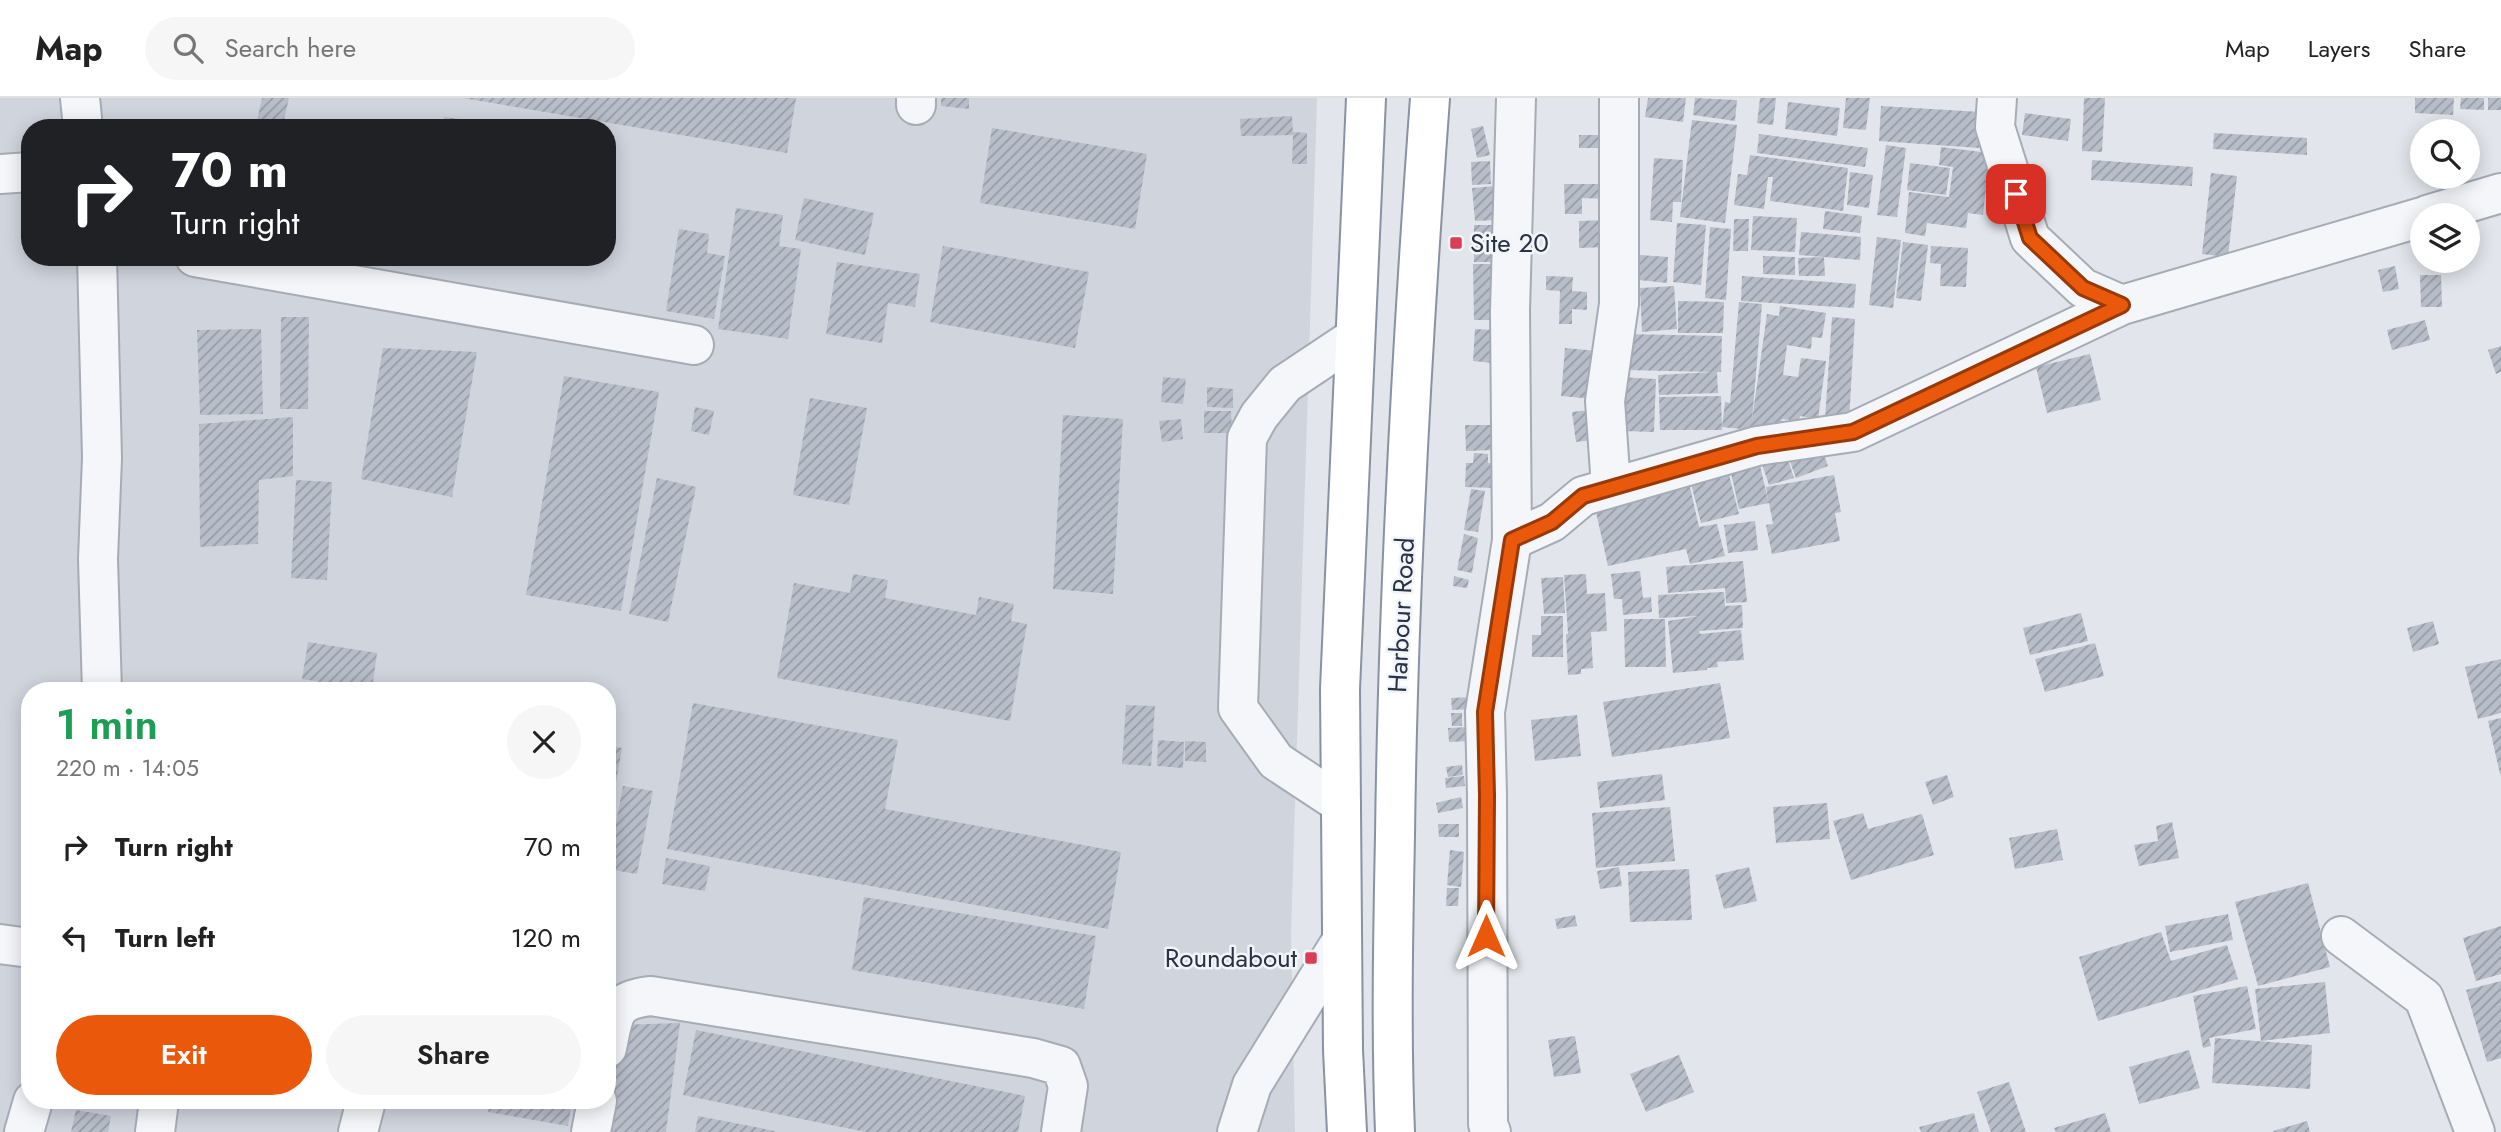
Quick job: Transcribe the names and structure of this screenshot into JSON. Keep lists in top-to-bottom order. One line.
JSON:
{"streets":{"highway":["Harbour Road"]},"places":{"transit":["Site 20","Roundabout"]},"page":{"header":"Map","search":"Search here","nav":["Map","Layers","Share"],"turn":["70 m","Turn right"],"heading":["1 min","220 m · 14:05"],"list":[{"name":"Turn right","value":"70 m"},{"name":"Turn left","value":"120 m"}],"buttons":["Exit","Share"]}}
